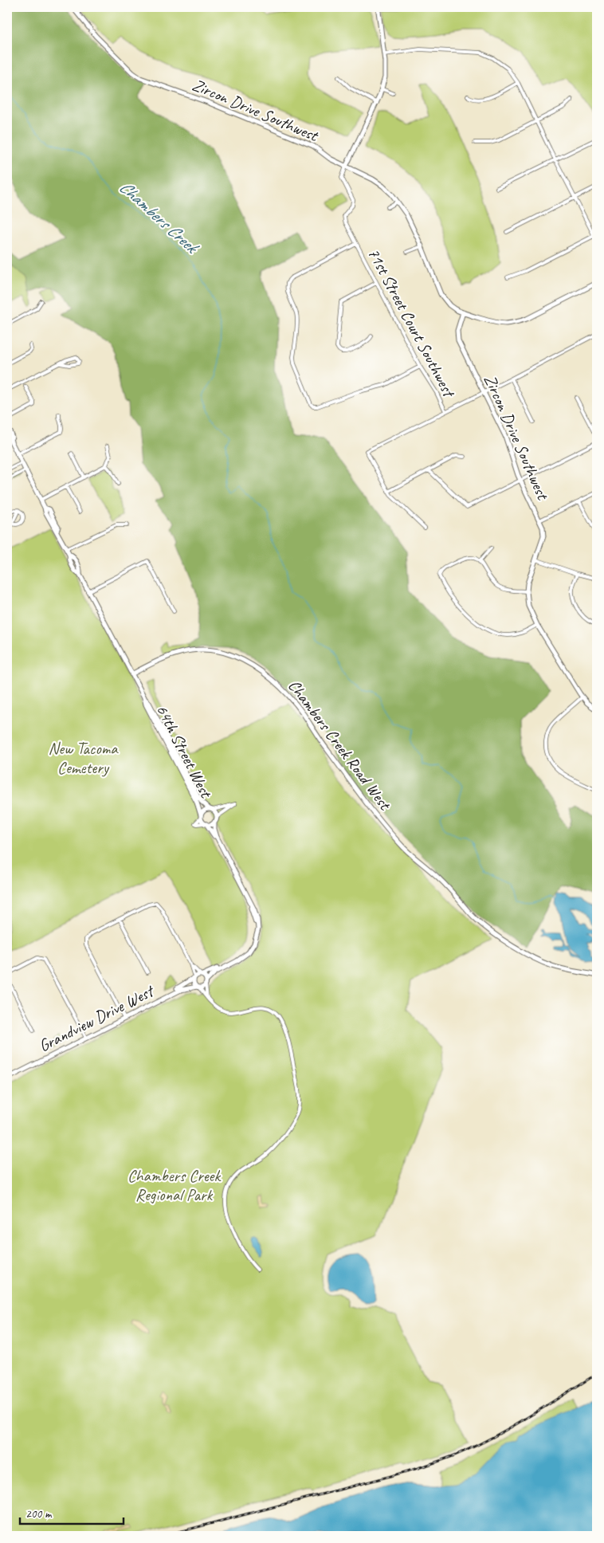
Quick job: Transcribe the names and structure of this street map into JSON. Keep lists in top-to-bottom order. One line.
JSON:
{"streets":{"street":["Zircon Drive Southwest","71st Street Court Southwest","Chambers Creek Road West","64th Street West","Grandview Drive West"]},"crossings":[["Zircon Drive Southwest","71st Street Court Southwest"],["Chambers Creek Road West","64th Street West"]],"water":["Chambers Creek"],"parks":["New Tacoma Cemetery","Chambers Creek Regional Park"],"scale_bar":"200 m"}
